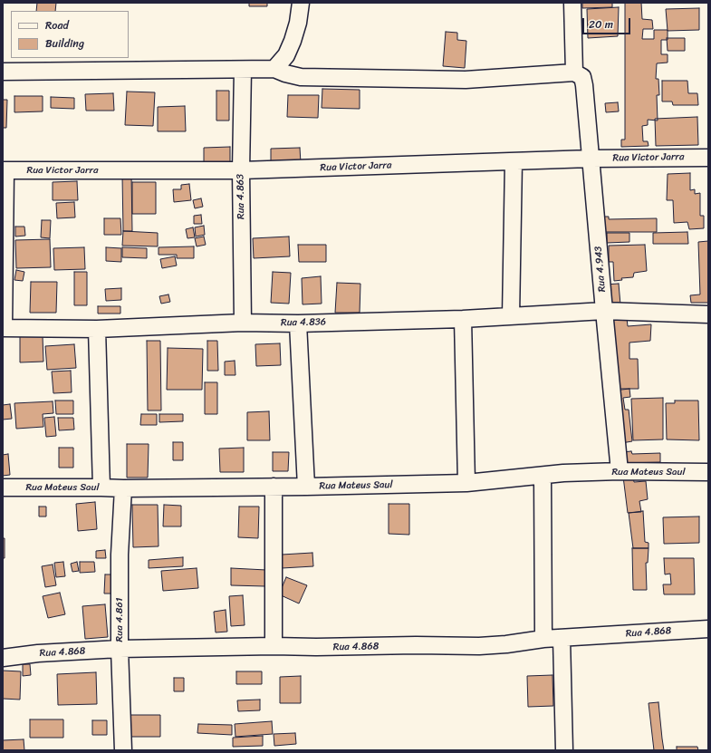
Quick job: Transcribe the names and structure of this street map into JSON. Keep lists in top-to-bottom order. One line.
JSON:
{"streets":{"street":["Rua Victor Jarra","Rua 4.863","Rua 4.943","Rua 4.836","Rua Mateus Saul","Rua 4.861","Rua 4.868"]},"crossings":[["Rua Victor Jarra","Rua 4.863"],["Rua Victor Jarra","Rua 4.943"],["Rua 4.863","Rua 4.836"],["Rua 4.943","Rua 4.836"],["Rua 4.943","Rua Mateus Saul"],["Rua Mateus Saul","Rua 4.861"],["Rua 4.861","Rua 4.868"]],"legend":["Road","Building"],"scale_bar":"20 m"}
